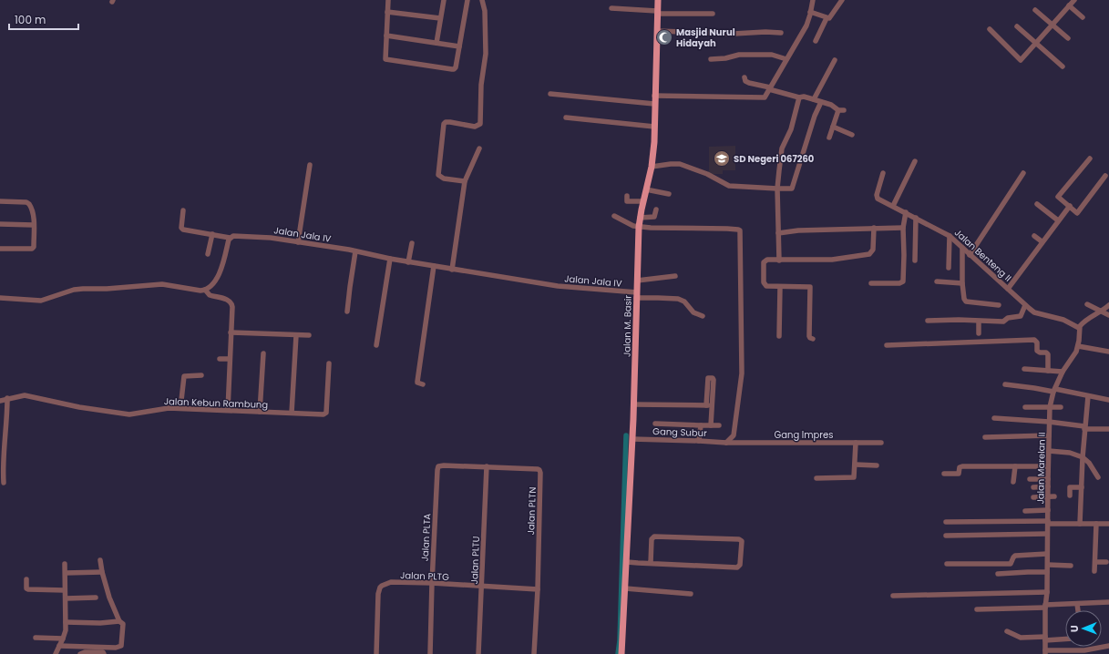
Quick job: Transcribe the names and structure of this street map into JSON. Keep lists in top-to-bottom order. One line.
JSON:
{"streets":{"main road":["Jalan M. Basir"],"street":["Jalan Jala IV","Jalan Benteng II","Jalan Kebun Rambung","Gang Subur","Gang Impres","Jalan Marelan II","Jalan PLTN","Jalan PLTA","Jalan PLTU","Jalan PLTG"]},"crossings":[["Jalan Jala IV","Jalan M. Basir"],["Jalan Benteng II","Jalan Marelan II"],["Jalan M. Basir","Gang Subur"],["Gang Subur","Gang Impres"],["Jalan PLTN","Jalan PLTA"],["Jalan PLTN","Jalan PLTU"],["Jalan PLTN","Jalan PLTG"],["Jalan PLTA","Jalan PLTG"],["Jalan PLTU","Jalan PLTG"]],"places":{"mosque":["Masjid Nurul Hidayah"],"school or university":["SD Negeri 067260"]},"scale_bar":"100 m","north":"left"}
